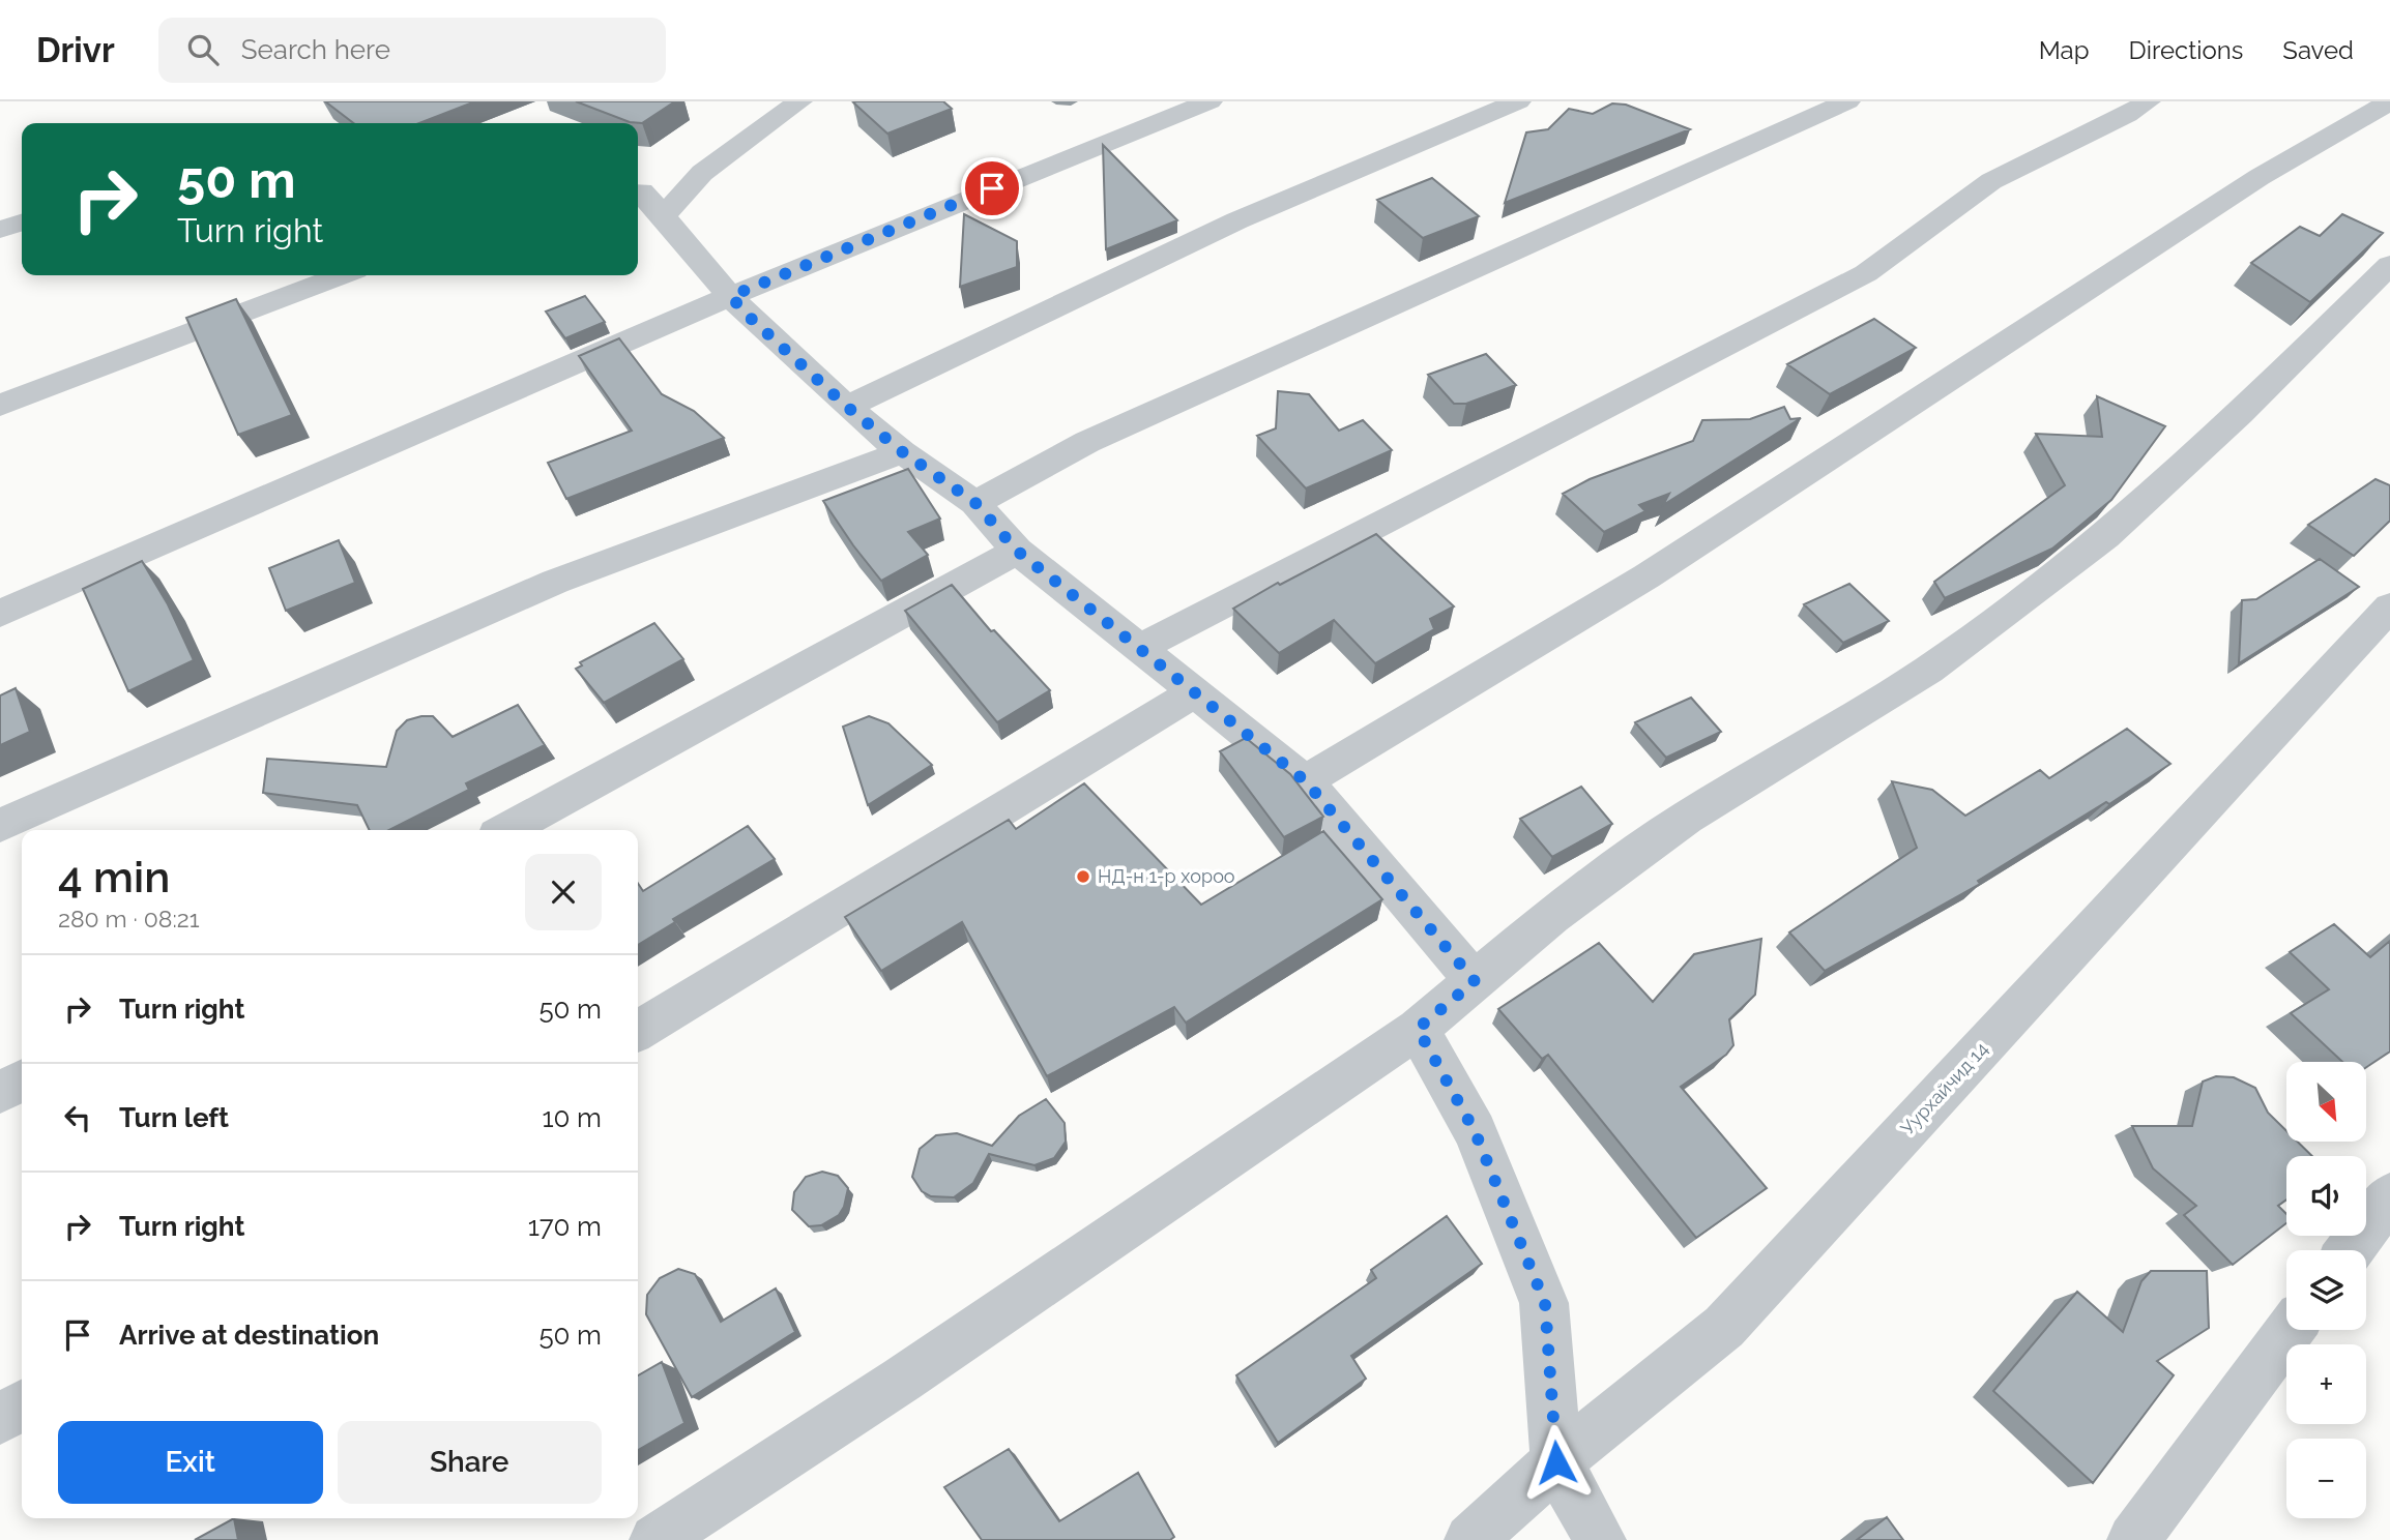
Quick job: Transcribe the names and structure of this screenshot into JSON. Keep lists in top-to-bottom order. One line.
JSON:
{"streets":{"street":["Уурхайчид 14"]},"places":["НД-н 1-р хороо"],"north":"bottom right","page":{"header":"Drivr","search":"Search here","nav":["Map","Directions","Saved"],"turn":["50 m","Turn right"],"heading":["4 min","280 m · 08:21"],"list":[{"name":"Turn right","value":"50 m"},{"name":"Turn left","value":"10 m"},{"name":"Turn right","value":"170 m"},{"name":"Arrive at destination","value":"50 m"}],"map_buttons":["+","−"],"buttons":["Exit","Share"]}}
